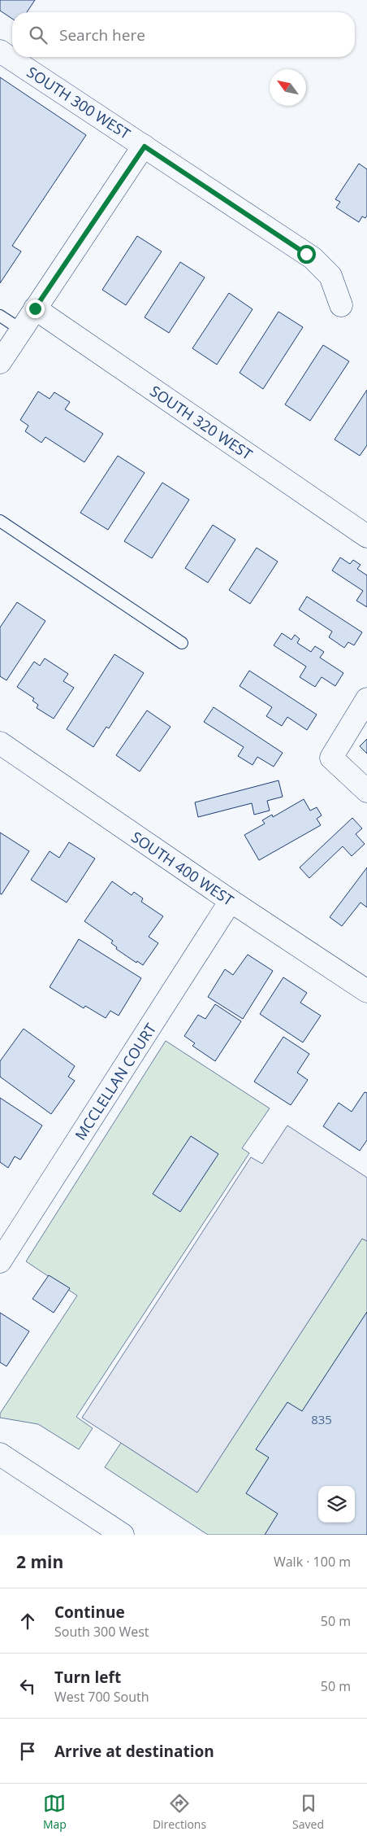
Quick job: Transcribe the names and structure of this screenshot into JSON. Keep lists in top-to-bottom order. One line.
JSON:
{"streets":{"street":["SOUTH 300 WEST","SOUTH 320 WEST","SOUTH 400 WEST","MCCLELLAN COURT"]},"crossings":[["SOUTH 400 WEST","MCCLELLAN COURT"]],"house_numbers":["835"],"north":"top left","page":{"search":"Search here","heading":["2 min","Walk · 100 m"],"list":[["Continue","South 300 West","50 m"],["Turn left","West 700 South","50 m"],"Arrive at destination"],"nav":["Map","Directions","Saved"]}}
